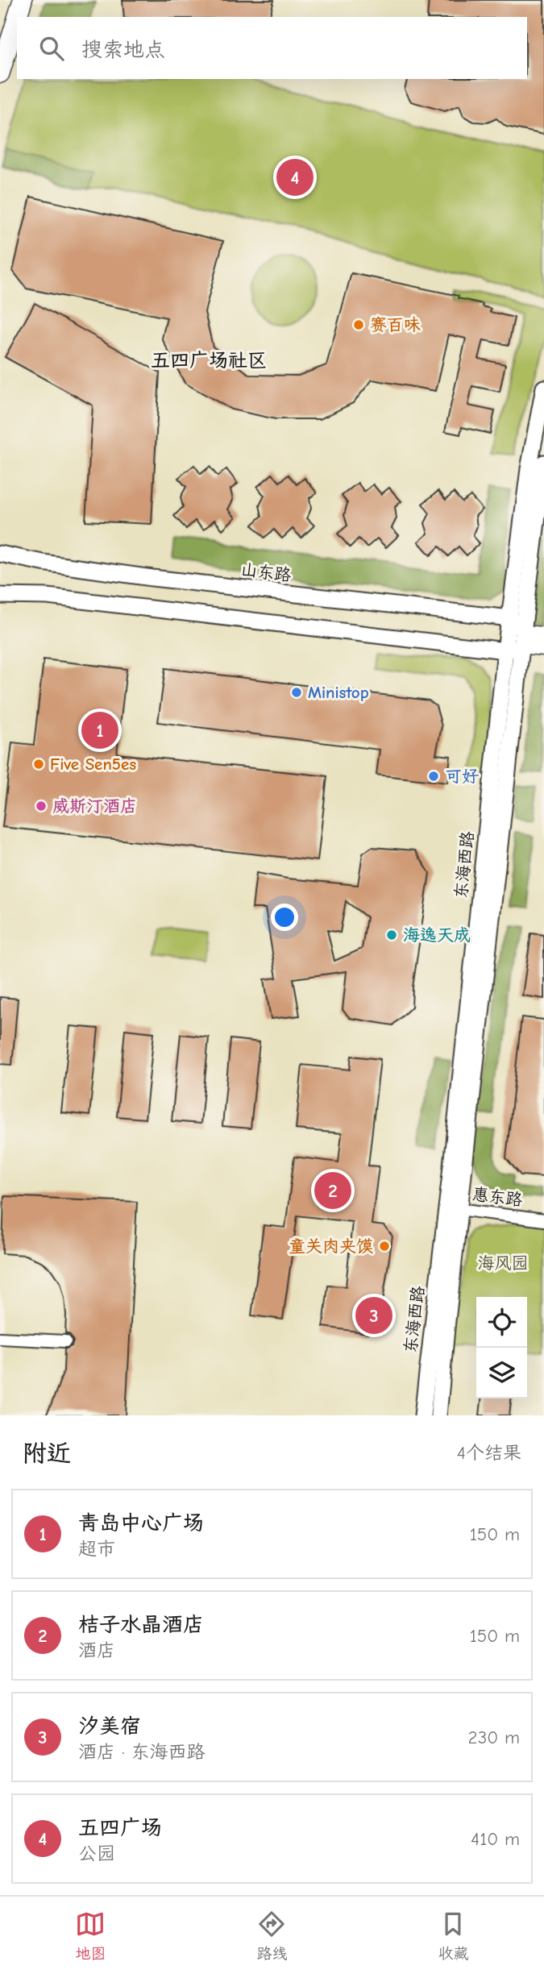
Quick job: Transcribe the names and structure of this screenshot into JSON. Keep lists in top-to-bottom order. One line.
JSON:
{"streets":{"main road":["山东路","东海西路"],"street":["惠东路"]},"crossings":[["山东路","东海西路"],["东海西路","惠东路"]],"districts":["五四广场社区"],"parks":["海风园"],"places":["赛百味","Ministop","Five Sen5es","可好","威斯汀酒店","海逸天成","童关肉夹馍"],"page":{"search":"搜索地点","pins":["4","1","2","3"],"heading":["附近","4个结果"],"list":[{"mark":"1","name":"青岛中心广场","note":"超市","value":"150 m"},{"mark":"2","name":"桔子水晶酒店","note":"酒店","value":"150 m"},{"mark":"3","name":"汐美宿","note":"酒店 · 东海西路","value":"230 m"},{"mark":"4","name":"五四广场","note":"公园","value":"410 m"}],"nav":["地图","路线","收藏"]}}
